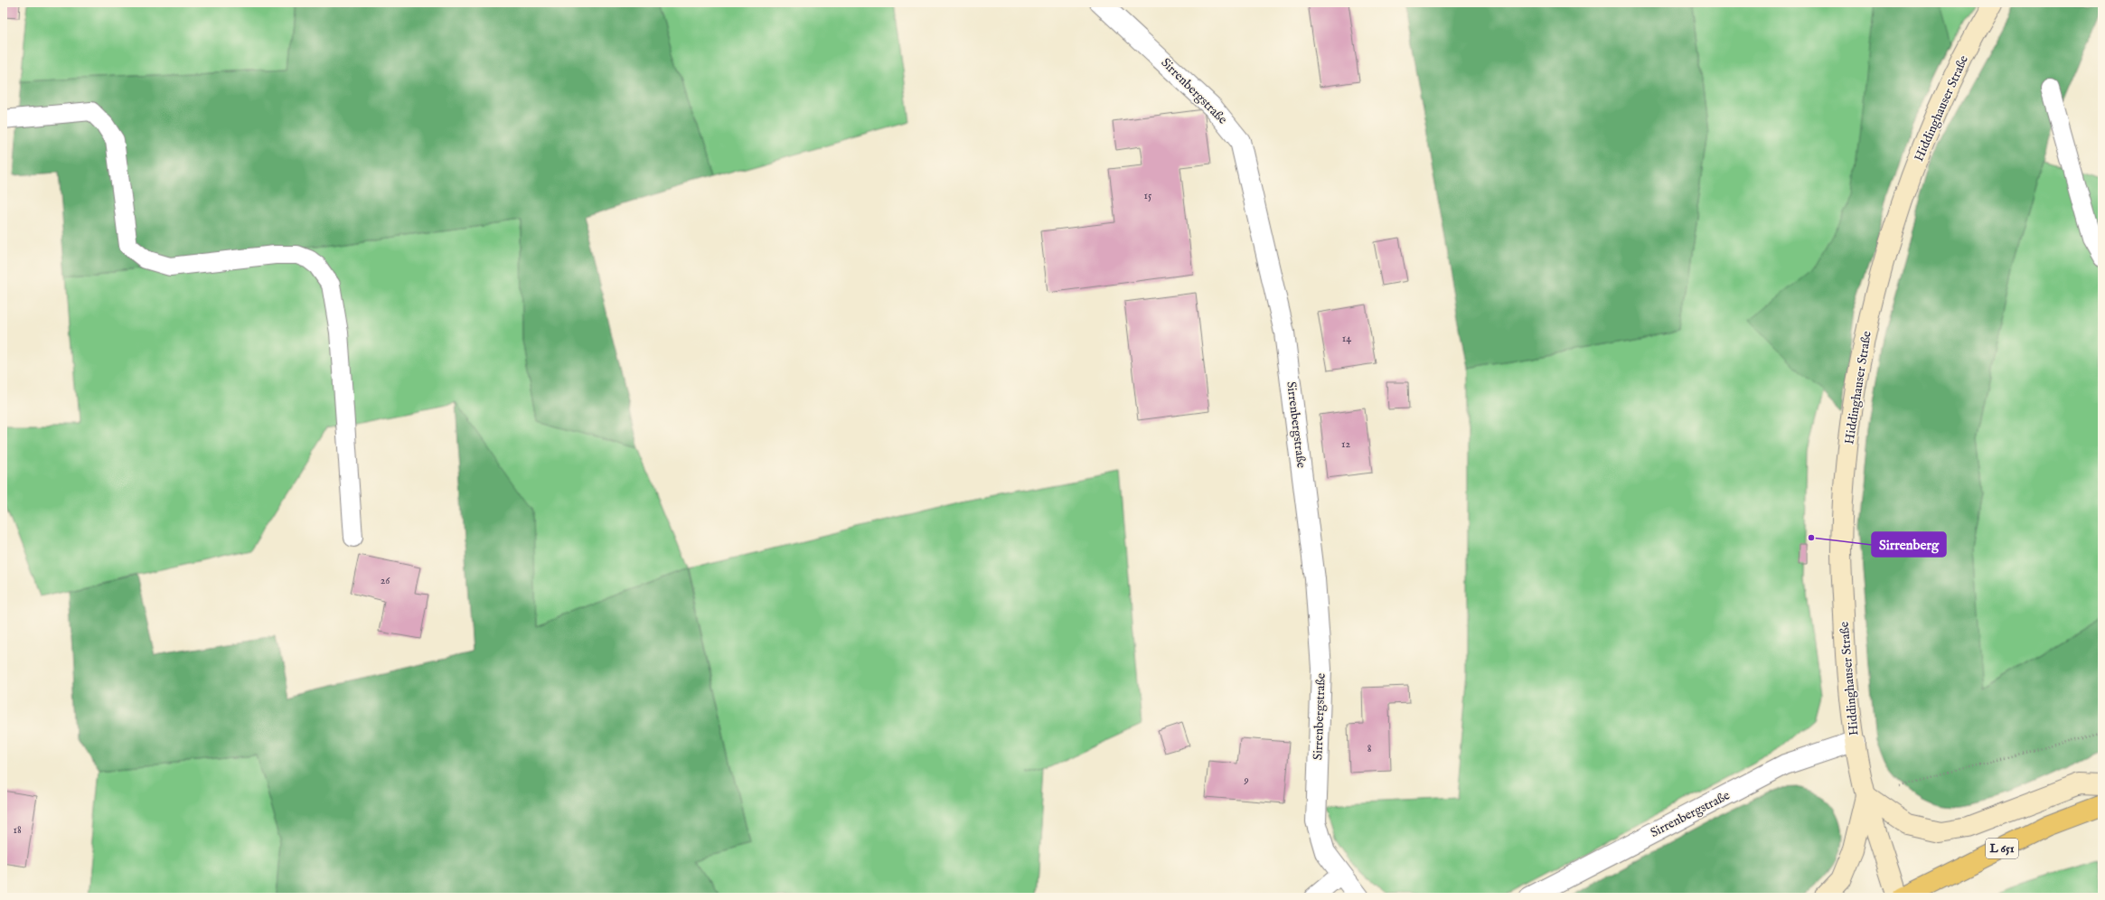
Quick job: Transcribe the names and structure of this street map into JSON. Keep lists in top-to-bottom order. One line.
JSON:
{"streets":{"main road":["L 651"],"street":["Sirrenbergstraße","Hiddinghauser Straße"]},"crossings":[["Sirrenbergstraße","Hiddinghauser Straße"]],"places":["Sirrenberg"],"house_numbers":["15","14","12","26","8","9","18"]}
